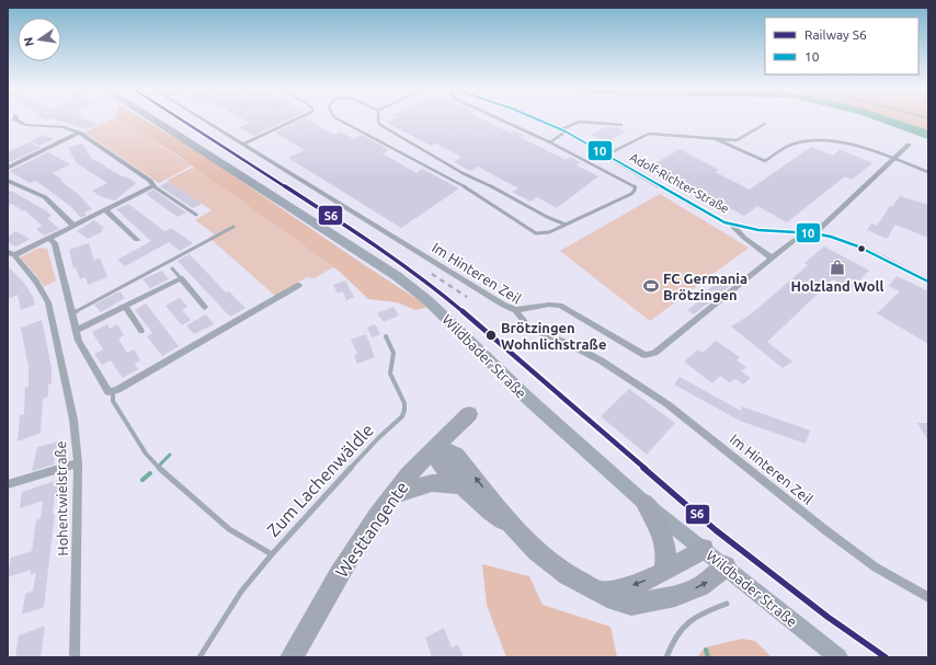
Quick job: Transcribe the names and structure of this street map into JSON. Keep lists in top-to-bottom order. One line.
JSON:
{"streets":{"highway":["Westtangente"],"main road":["Wildbader Straße"],"street":["Adolf-Richter-Straße","Im Hinteren Zeil","Zum Lachenwäldle","Hohentwielstraße"]},"places":{"shop":["Holzland Woll"],"sports":["FC Germania Brötzingen"],"other":["Brötzingen Wohnlichstraße"]},"lines":["rail line S6","transit line 10"],"legend":["Railway S6","10"],"north":"left"}
